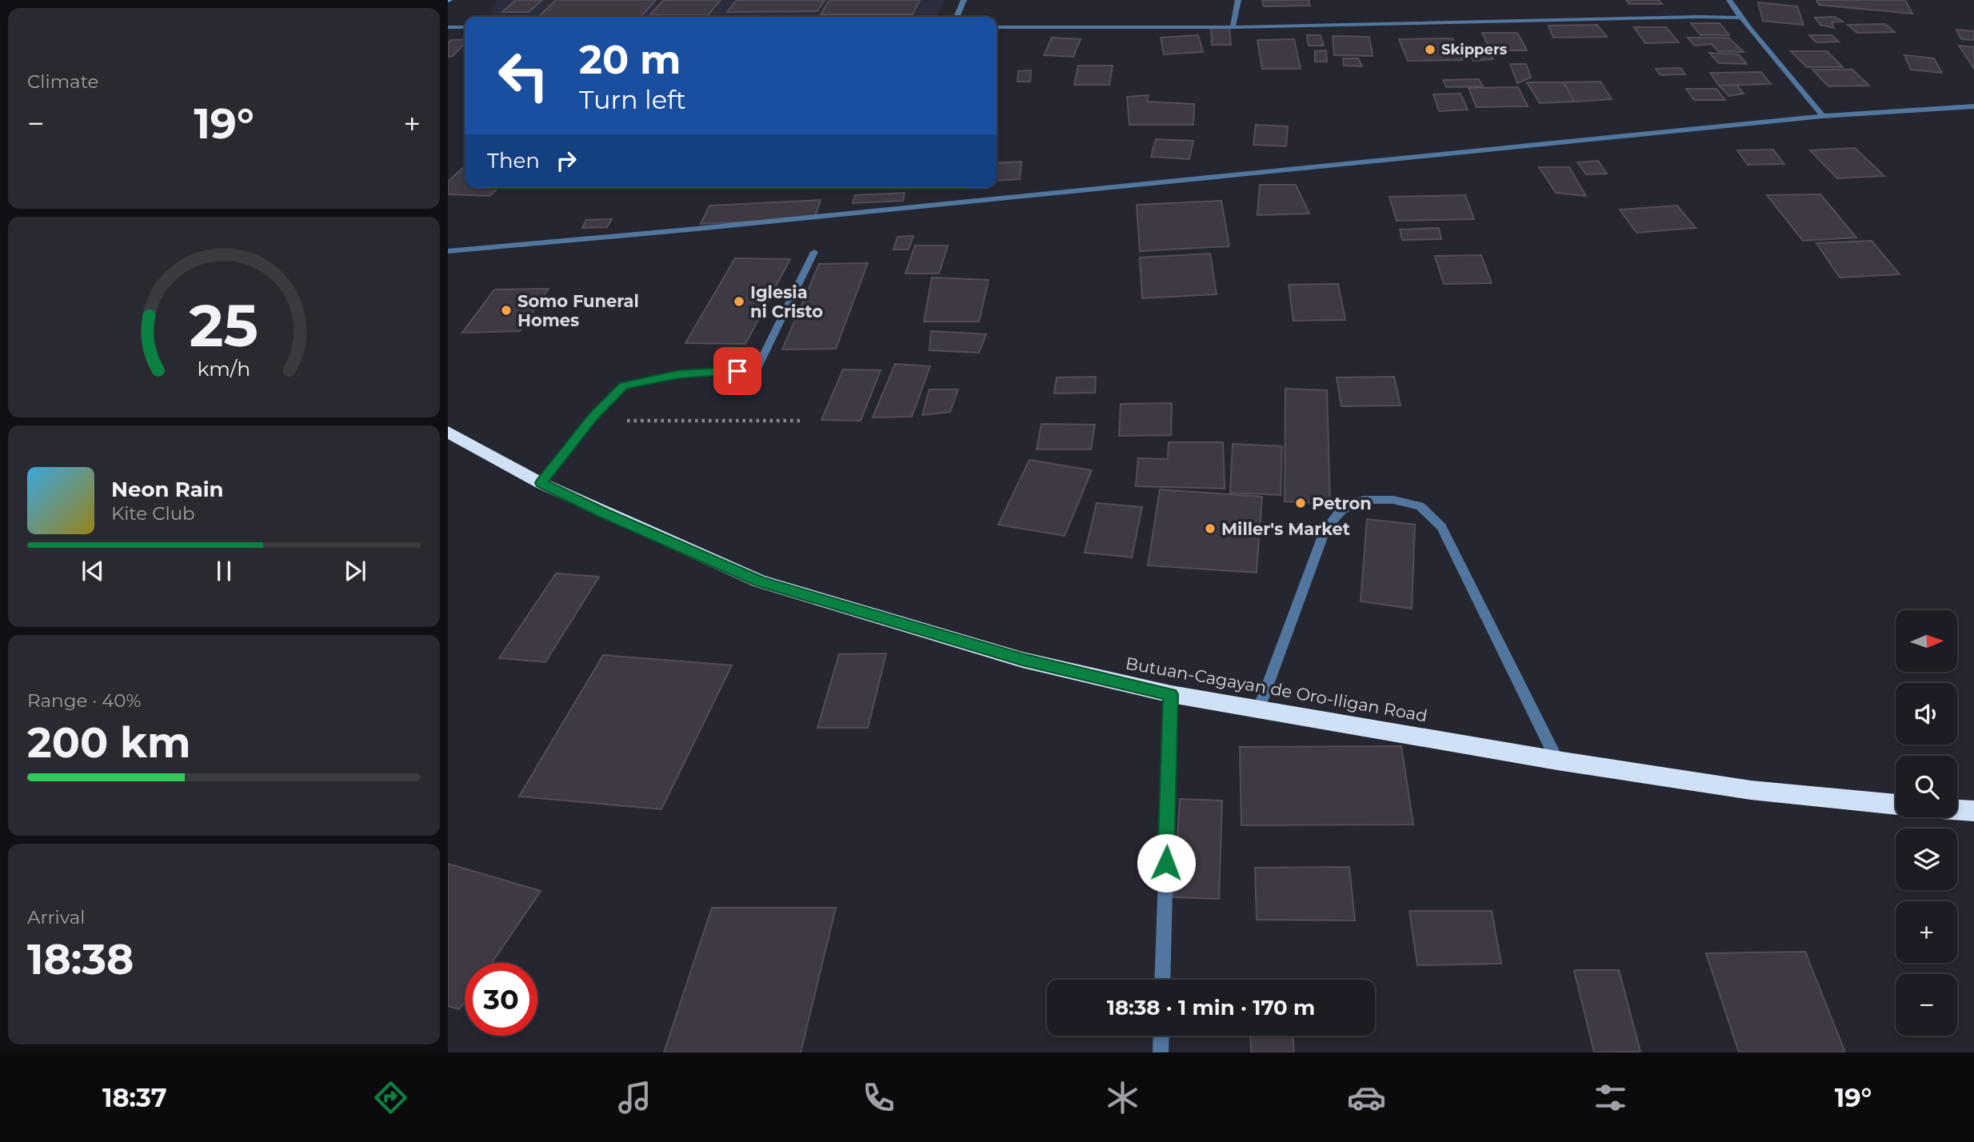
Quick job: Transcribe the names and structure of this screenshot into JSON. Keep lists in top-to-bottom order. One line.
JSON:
{"streets":{"highway":["Butuan-Cagayan de Oro-Iligan Road"]},"places":["Skippers","Iglesia ni Cristo","Somo Funeral Homes","Petron","Miller's Market"],"north":"right","page":{"tile":["Climate",["Range · 40%","200 km"],["Arrival","18:38"]],"turn":["20 m","Turn left"],"heat":["−","19°","+"],"then":"Then","song":["Neon Rain","Kite Club"],"map_buttons":["+","−"],"limit":"30","trip":"18:38 · 1 min · 170 m","tabs":["18:37","19°"],"gauge":["25","km/h"]}}
